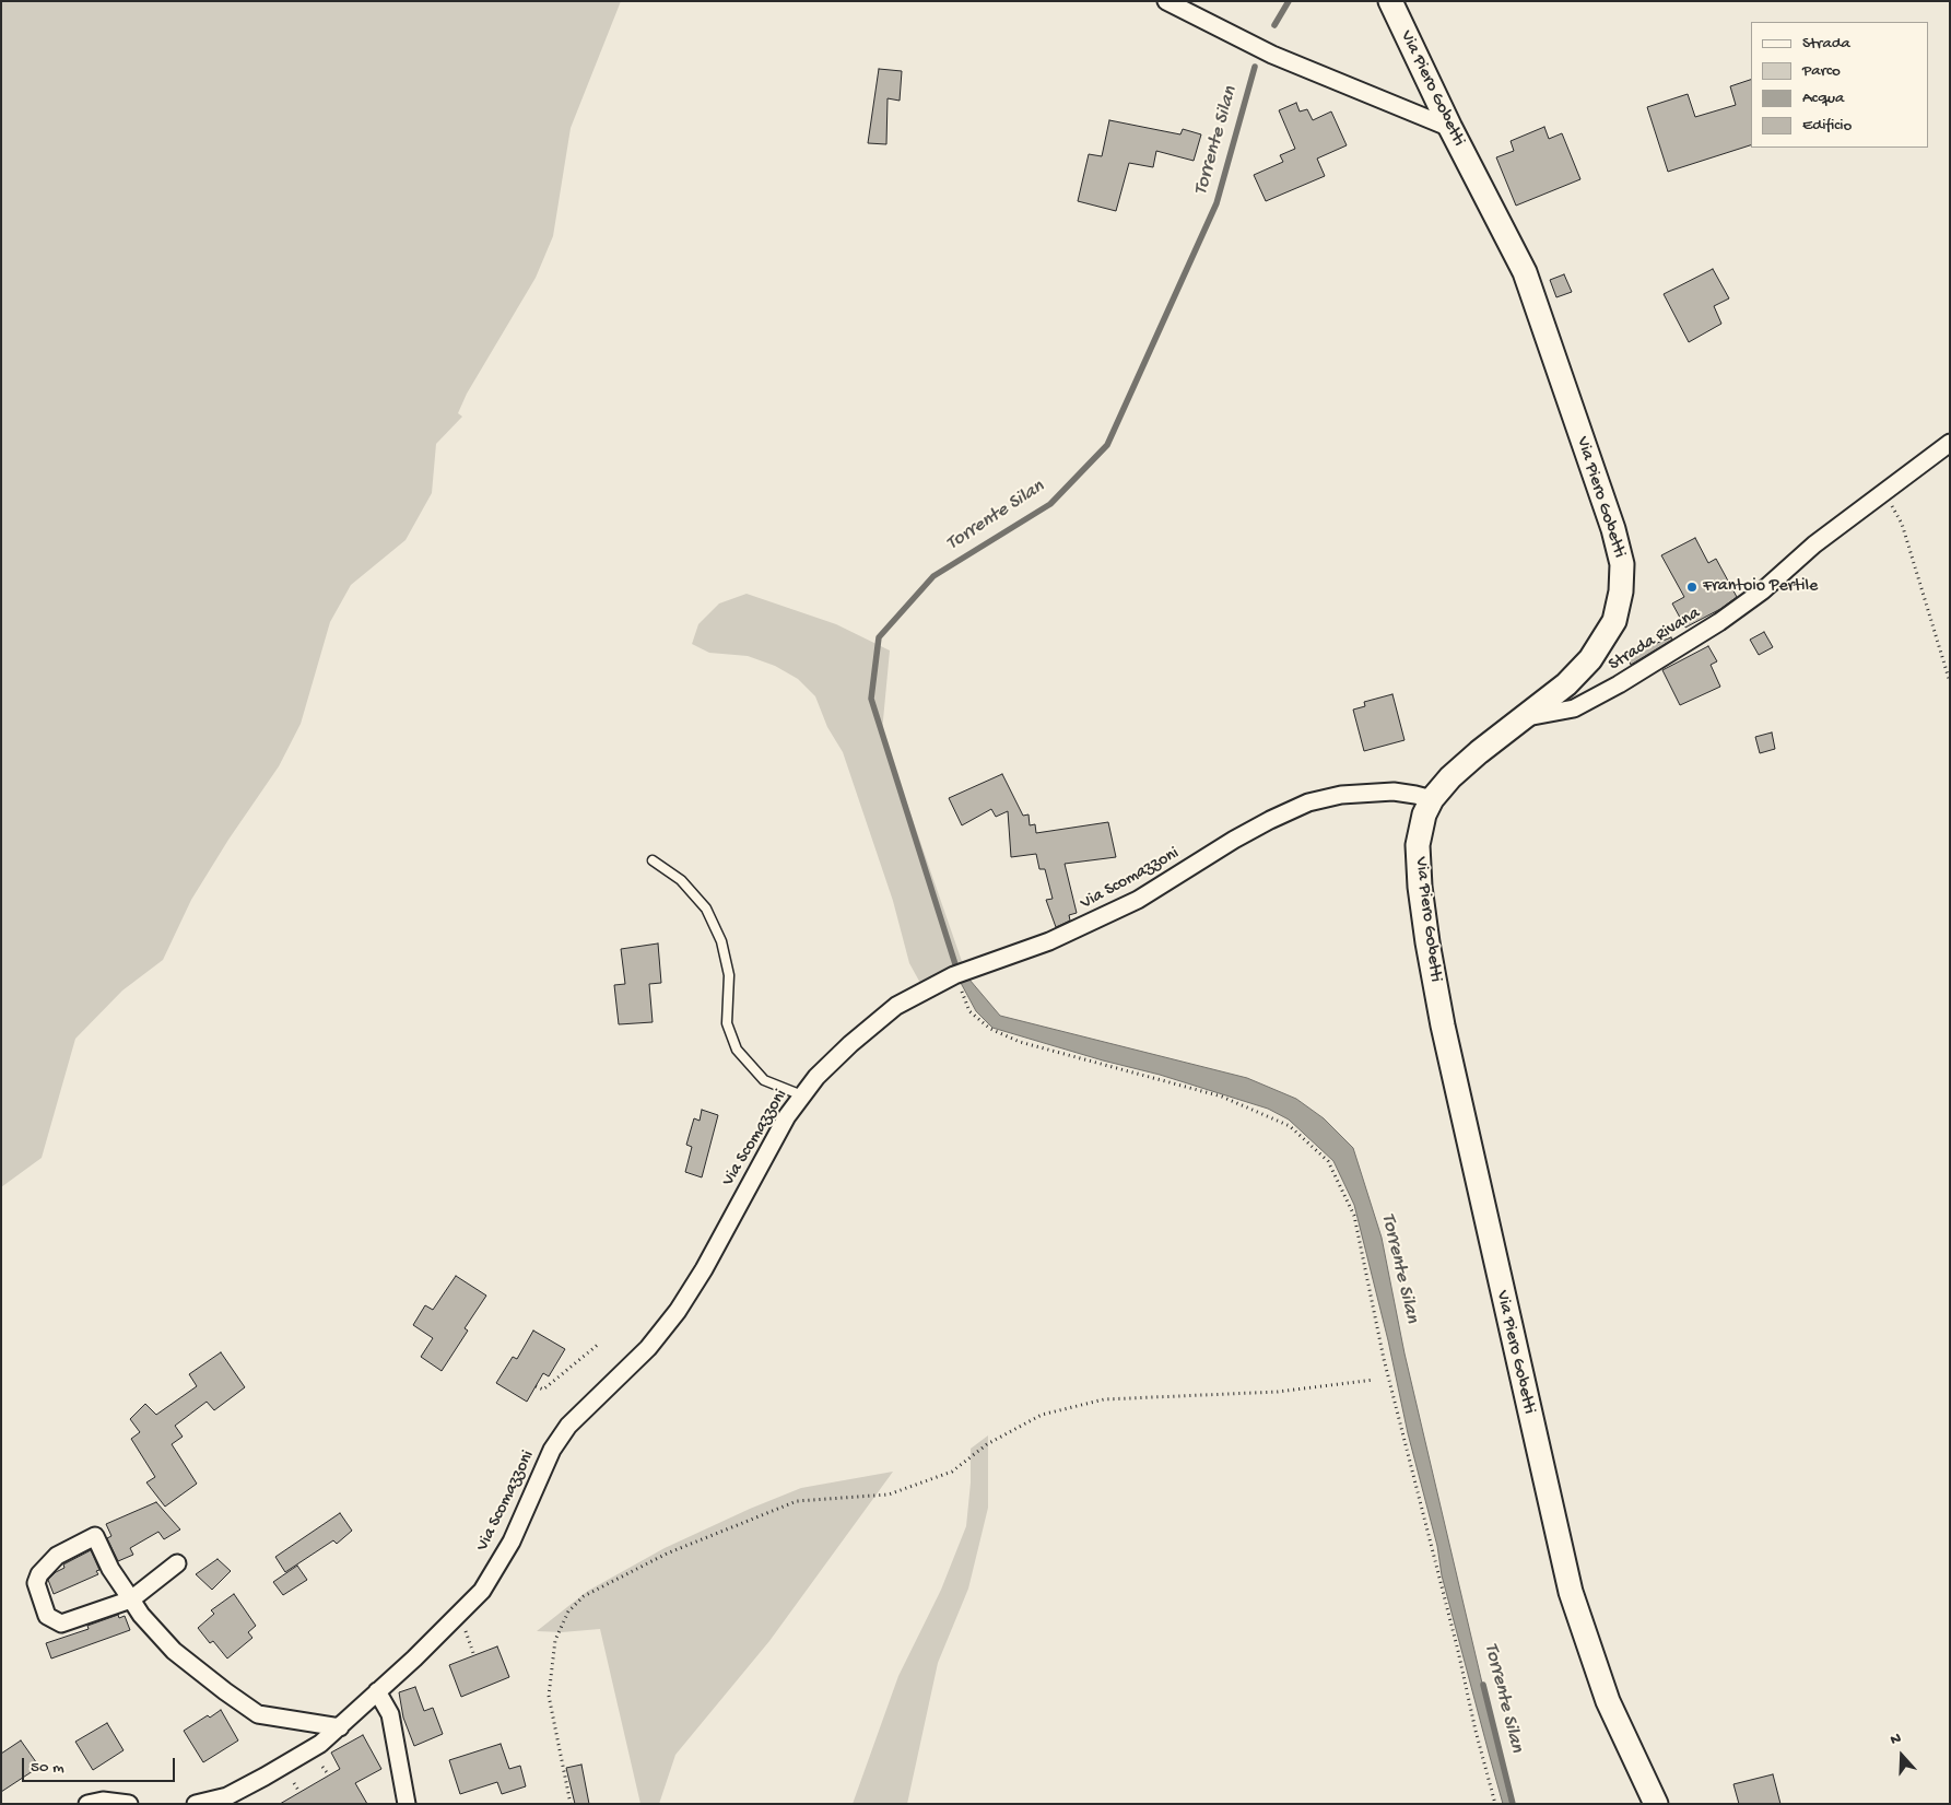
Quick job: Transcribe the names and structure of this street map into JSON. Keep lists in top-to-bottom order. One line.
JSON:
{"streets":{"street":["Via Piero Gobetti","Strada Rivana","Via Scomazzoni"]},"crossings":[["Via Piero Gobetti","Strada Rivana"],["Via Piero Gobetti","Via Scomazzoni"]],"water":["Torrente Silan"],"places":["Frantoio Pertile"],"legend":["Strada","Parco","Acqua","Edificio"],"scale_bar":"50 m","north":"top"}
